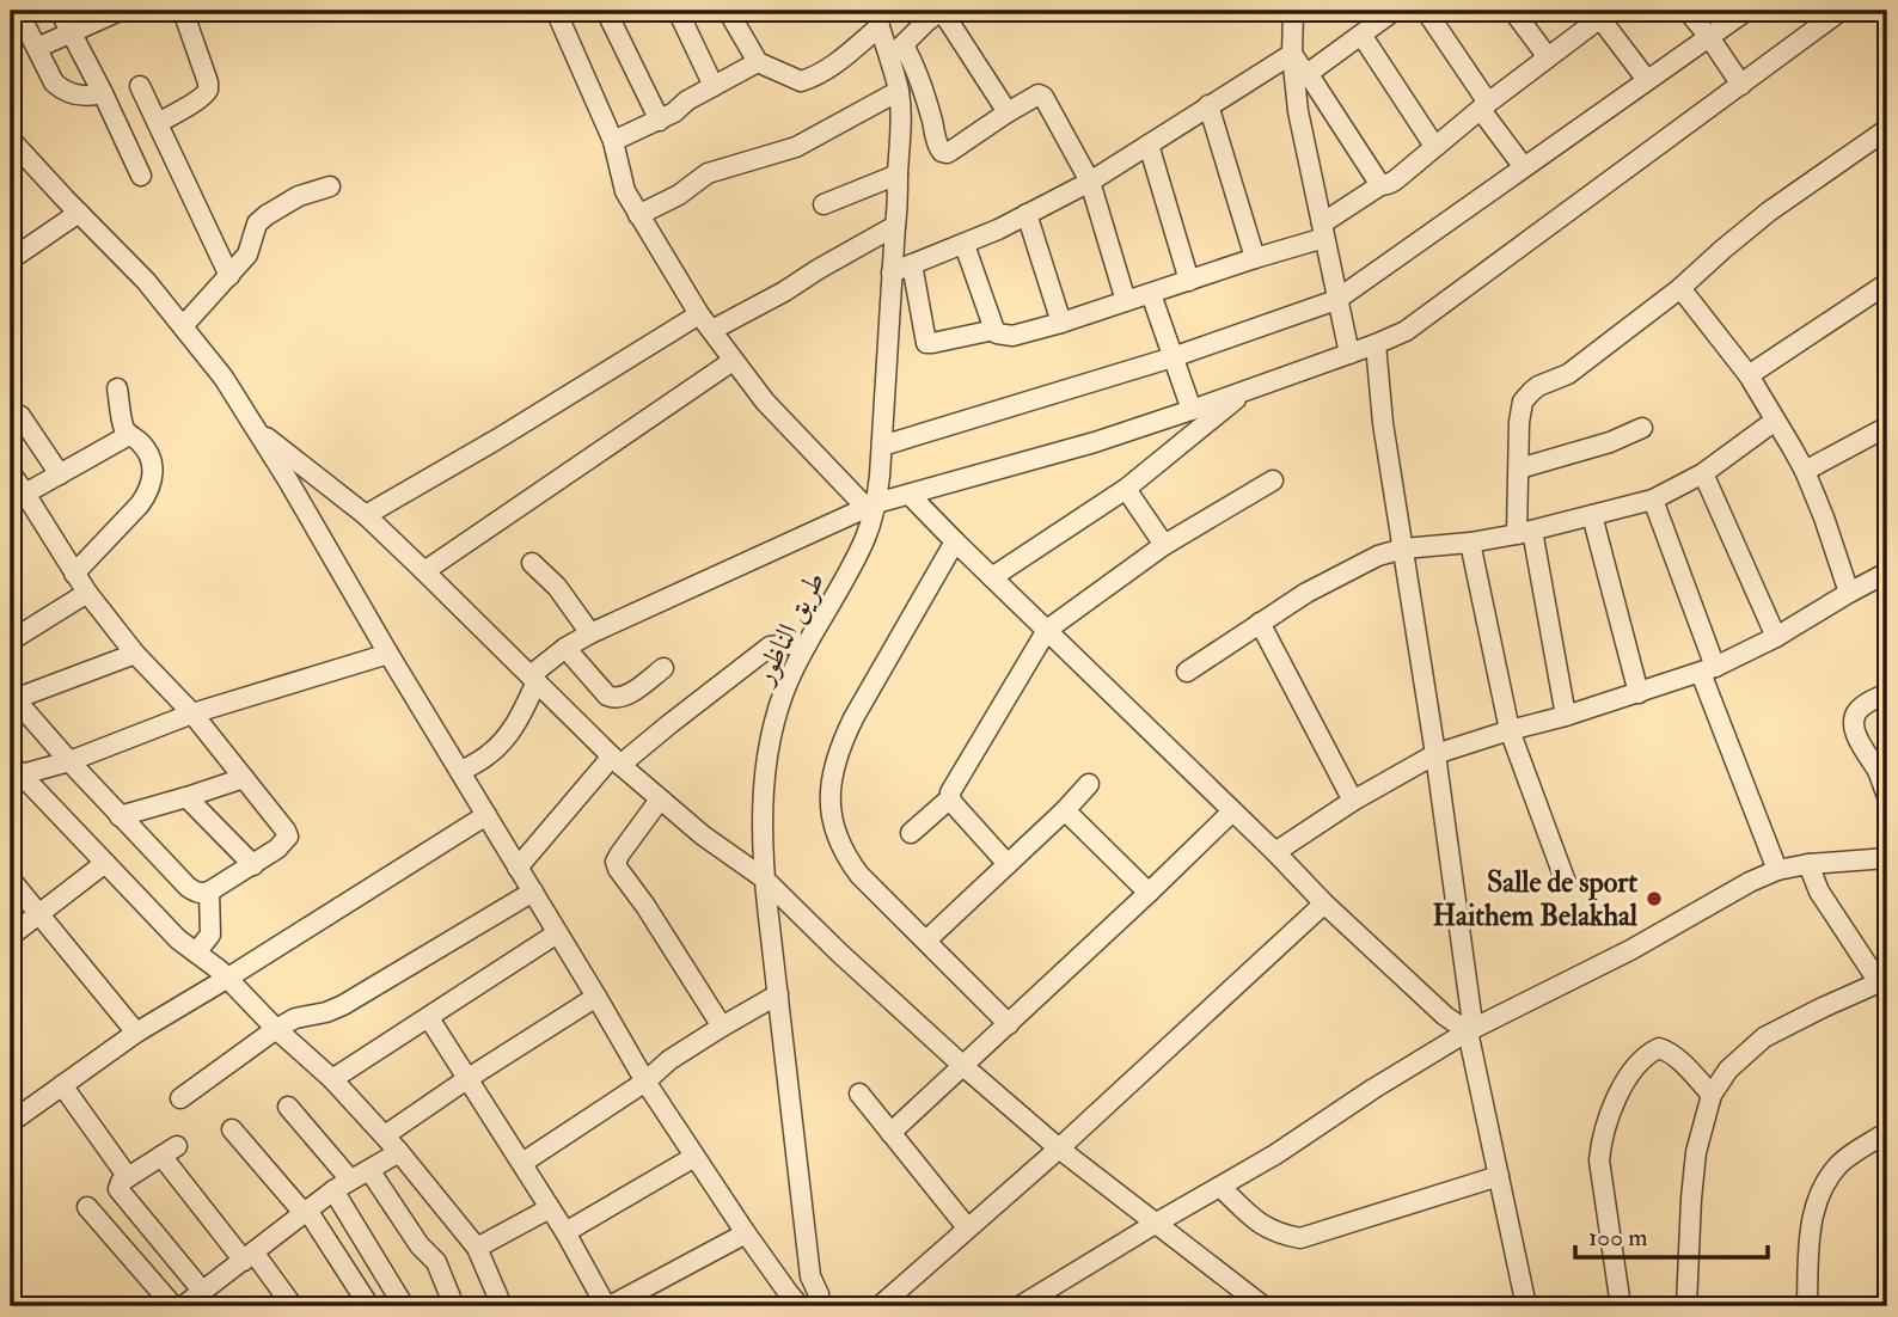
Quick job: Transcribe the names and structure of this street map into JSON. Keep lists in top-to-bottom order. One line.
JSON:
{"streets":{"street":["طريق الناظور"]},"places":["Salle de sport Haithem Belakhal"],"scale_bar":"100 m"}
